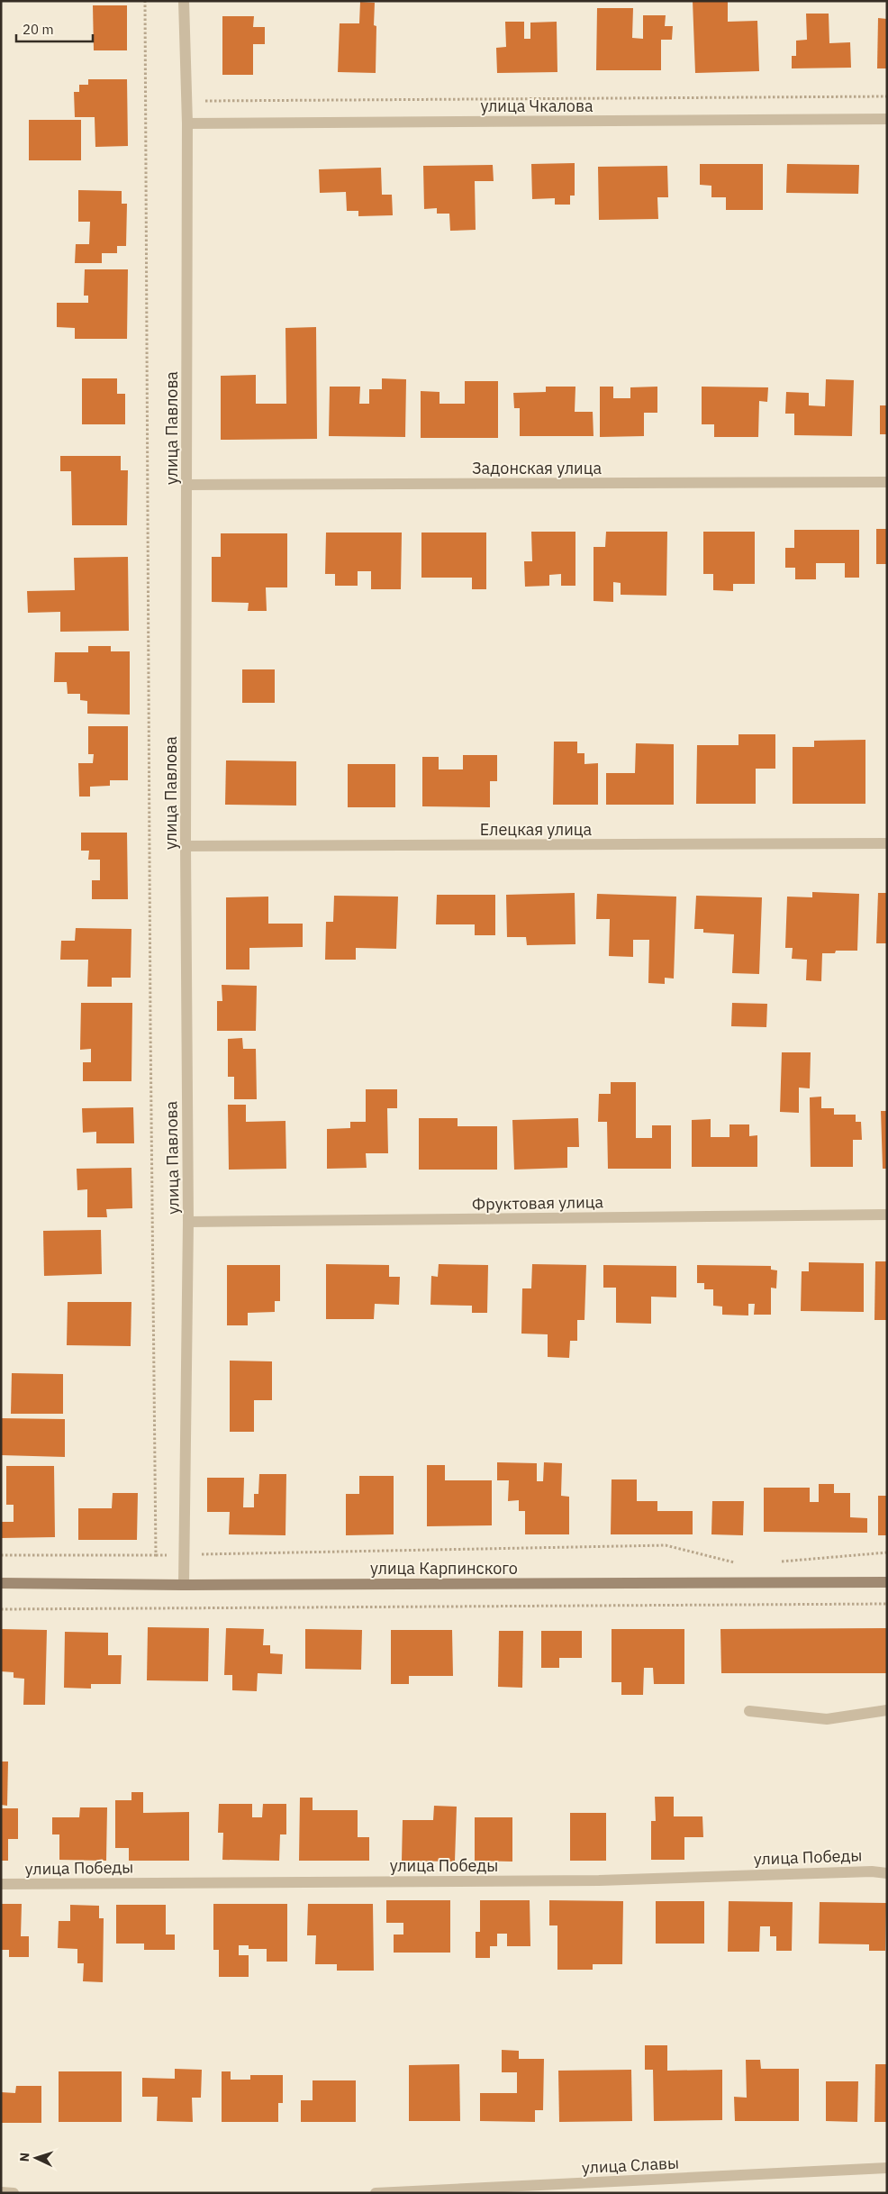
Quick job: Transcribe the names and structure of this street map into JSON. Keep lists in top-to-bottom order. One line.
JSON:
{"streets":{"street":["улица Чкалова","улица Павлова","Задонская улица","Елецкая улица","Фруктовая улица","улица Карпинского","улица Победы","улица Славы"]},"crossings":[["улица Чкалова","улица Павлова"],["улица Павлова","Задонская улица"],["улица Павлова","Елецкая улица"],["улица Павлова","Фруктовая улица"],["улица Павлова","улица Карпинского"]],"scale_bar":"20 m","north":"left"}
